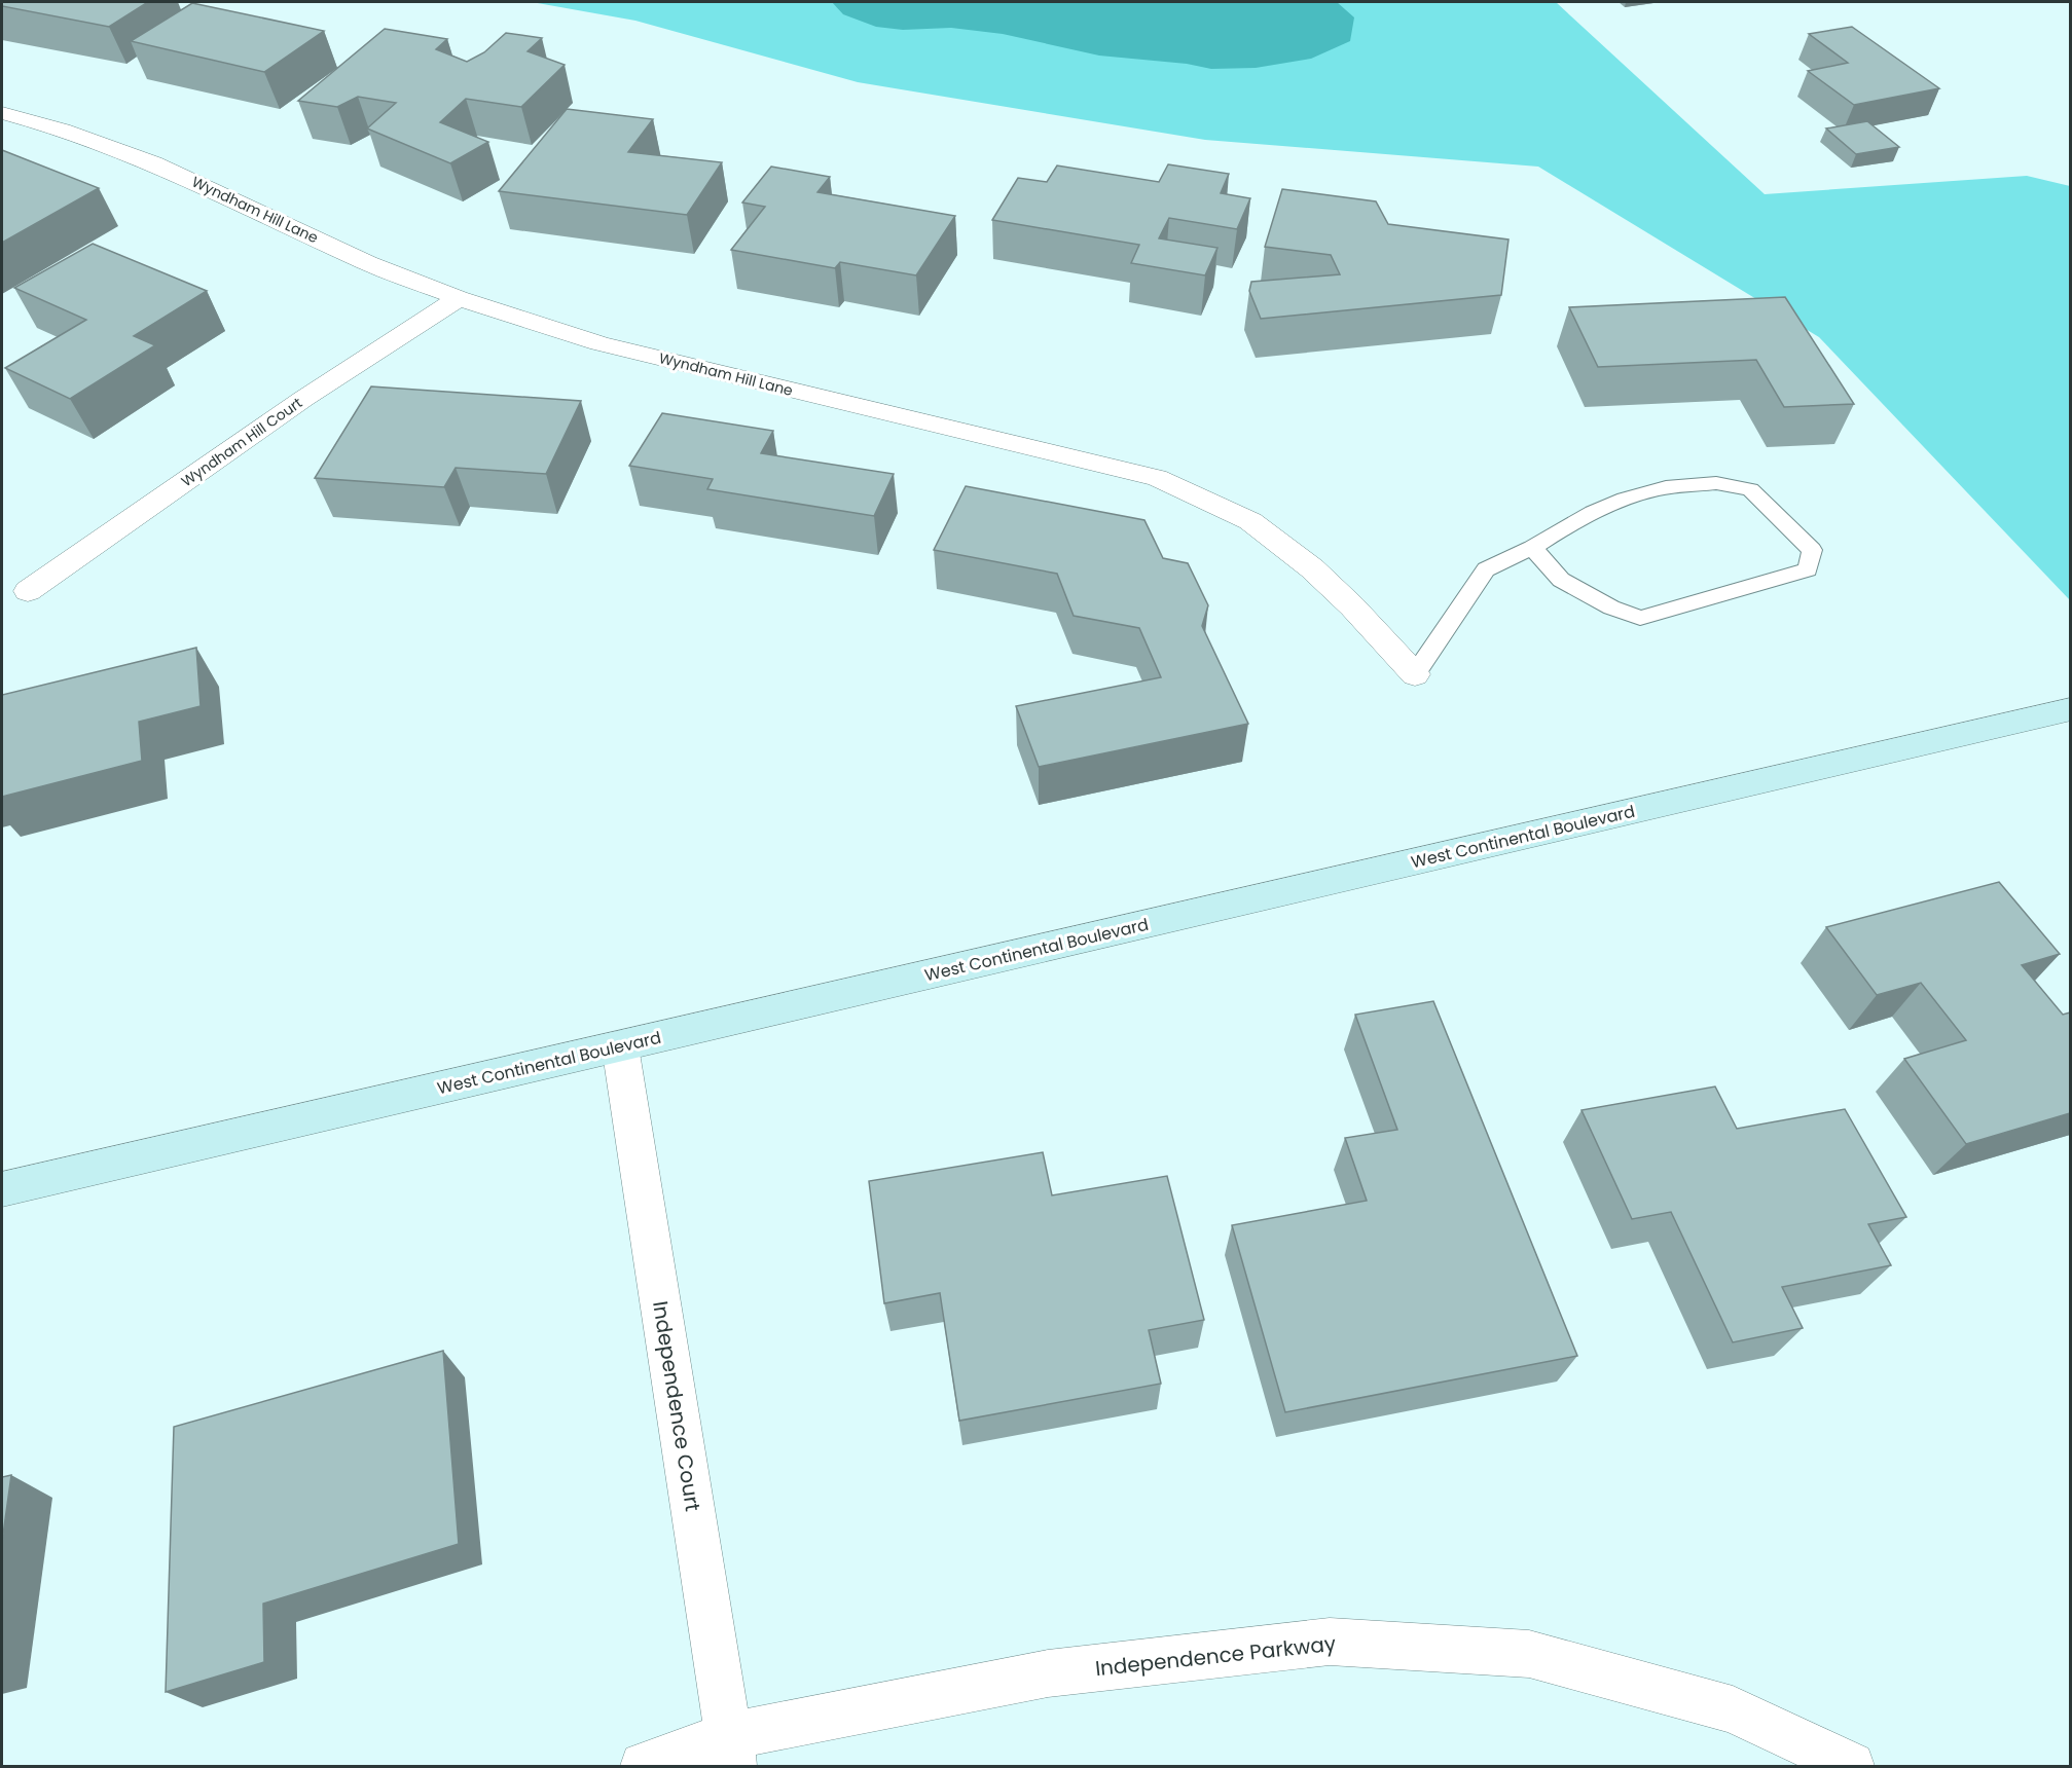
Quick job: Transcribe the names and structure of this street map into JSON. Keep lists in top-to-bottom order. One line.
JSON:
{"streets":{"main road":["West Continental Boulevard"],"street":["Wyndham Hill Lane","Wyndham Hill Court","Independence Court","Independence Parkway"]},"crossings":[["Wyndham Hill Lane","Wyndham Hill Court"],["West Continental Boulevard","Independence Court"],["Independence Court","Independence Parkway"]]}
